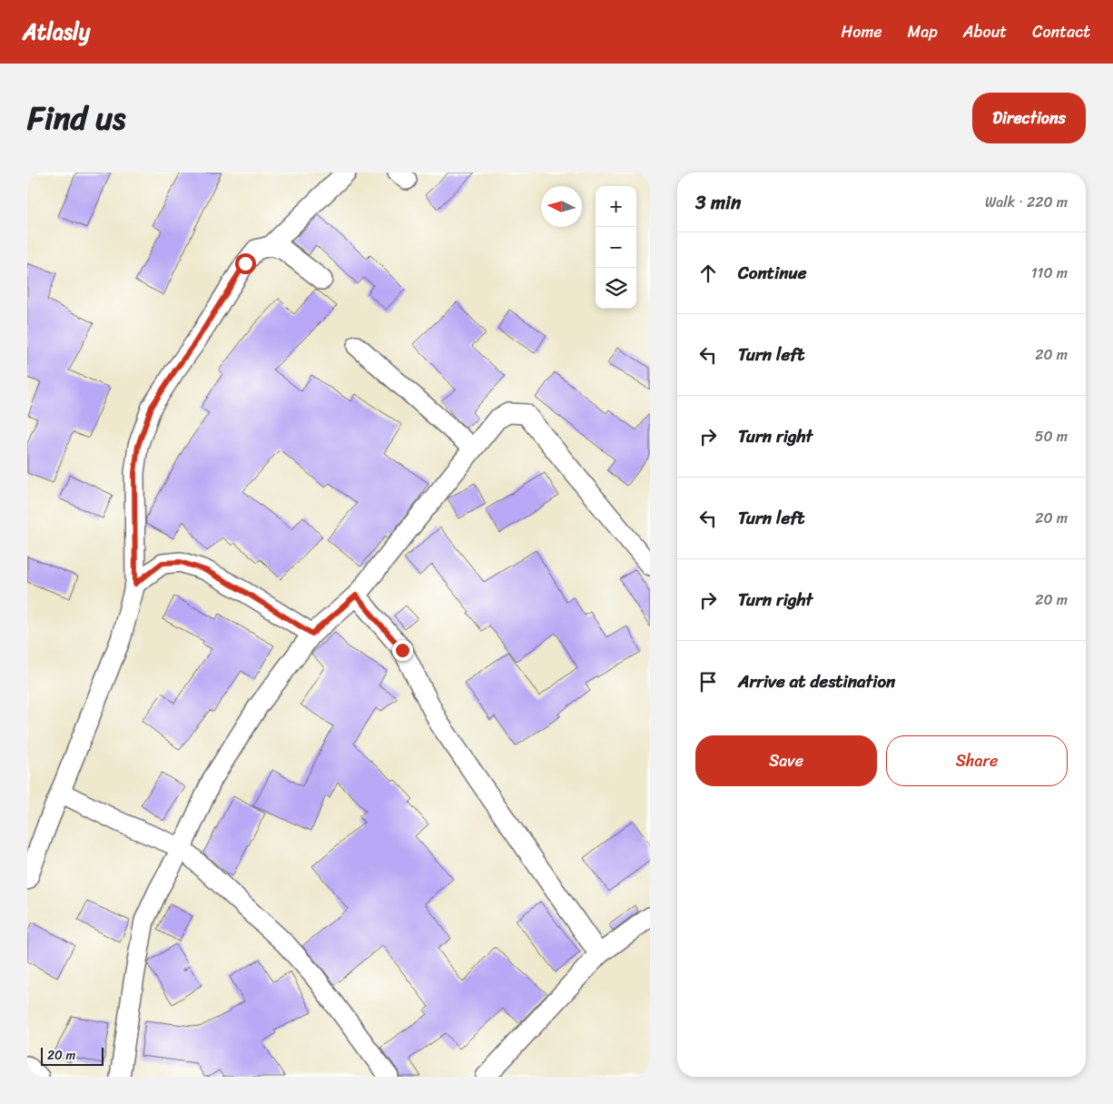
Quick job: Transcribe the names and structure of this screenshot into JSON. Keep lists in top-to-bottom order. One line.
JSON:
{"scale_bar":"20 m","north":"left","page":{"header":"Atlasly","nav":["Home","Map","About","Contact"],"title":"Find us","buttons":["Directions",["Save","Share"]],"heading":["3 min","Walk · 220 m"],"map_buttons":["+","−"],"list":[["Continue","110 m"],["Turn left","20 m"],["Turn right","50 m"],["Turn left","20 m"],["Turn right","20 m"],"Arrive at destination"],"scale":"20 m"}}
